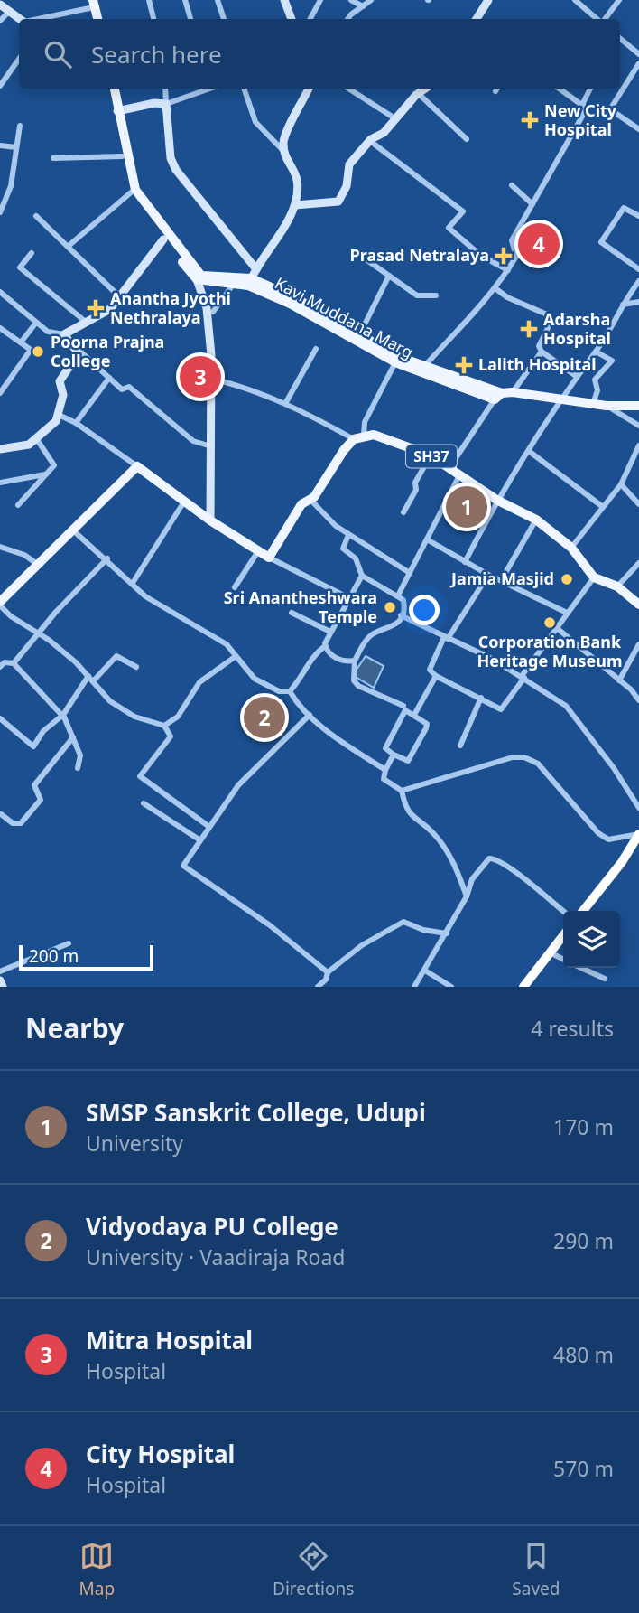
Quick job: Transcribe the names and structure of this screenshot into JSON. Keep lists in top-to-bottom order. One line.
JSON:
{"streets":{"main road":["Kavi Muddana Marg","SH37"]},"places":{"health":["New City Hospital","Prasad Netralaya","Anantha Jyothi Nethralaya","Adarsha Hospital","Lalith Hospital"],"other":["Poorna Prajna College","Jamia Masjid","Sri Anantheshwara Temple","Corporation Bank Heritage Museum"]},"scale_bar":"200 m","page":{"search":"Search here","pins":["4","3","1","2"],"scale":"200 m","heading":["Nearby","4 results"],"list":[{"mark":"1","name":"SMSP Sanskrit College, Udupi","note":"University","value":"170 m"},{"mark":"2","name":"Vidyodaya PU College","note":"University · Vaadiraja Road","value":"290 m"},{"mark":"3","name":"Mitra Hospital","note":"Hospital","value":"480 m"},{"mark":"4","name":"City Hospital","note":"Hospital","value":"570 m"}],"nav":["Map","Directions","Saved"]}}
